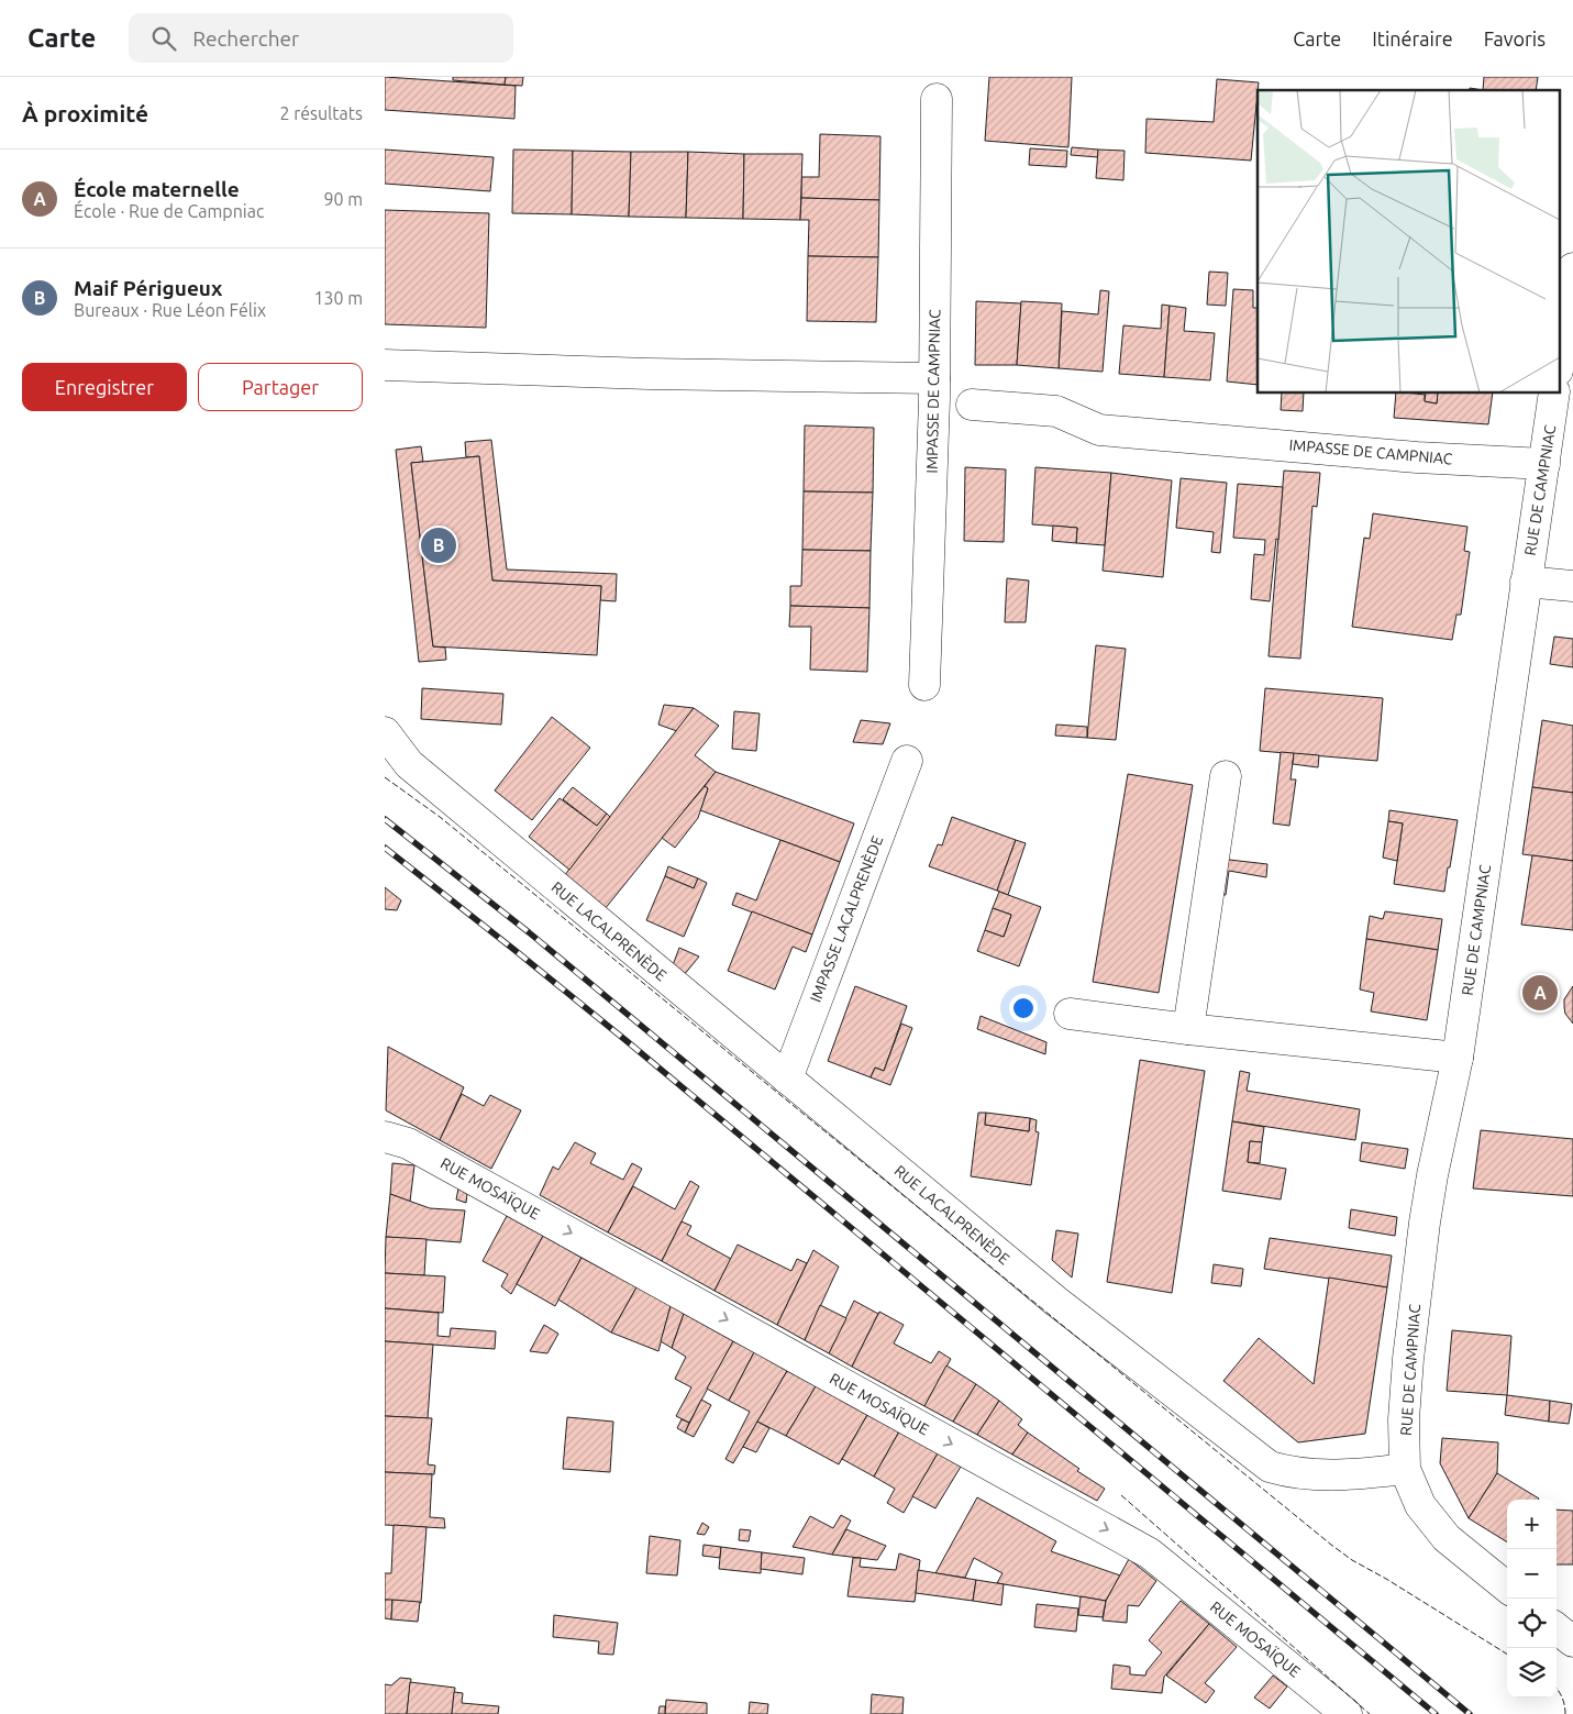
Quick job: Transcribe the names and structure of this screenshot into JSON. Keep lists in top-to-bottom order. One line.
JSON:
{"streets":{"street":["IMPASSE DE CAMPNIAC","RUE DE CAMPNIAC","IMPASSE LACALPRENÈDE","RUE LACALPRENÈDE","RUE MOSAÏQUE"]},"crossings":[["IMPASSE DE CAMPNIAC","RUE DE CAMPNIAC"],["RUE DE CAMPNIAC","RUE LACALPRENÈDE"],["IMPASSE LACALPRENÈDE","RUE LACALPRENÈDE"]],"one_way":["RUE MOSAÏQUE"],"page":{"header":"Carte","search":"Rechercher","nav":["Carte","Itinéraire","Favoris"],"heading":["À proximité","2 résultats"],"list":[{"mark":"A","name":"École maternelle","note":"École · Rue de Campniac","value":"90 m"},{"mark":"B","name":"Maif Périgueux","note":"Bureaux · Rue Léon Félix","value":"130 m"}],"buttons":["Enregistrer","Partager"],"pins":["B","A"],"map_buttons":["+","−"]}}
